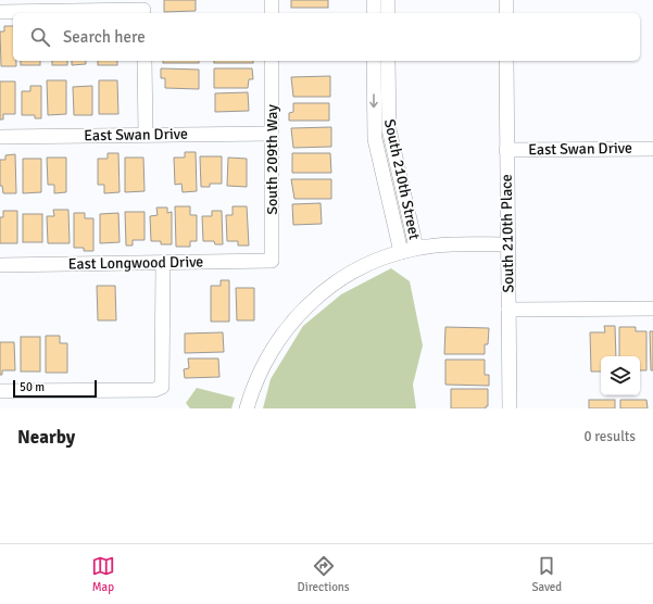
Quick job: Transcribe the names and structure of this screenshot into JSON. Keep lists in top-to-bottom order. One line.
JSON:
{"streets":{"street":["East Swan Drive","South 209th Way","South 210th Street","South 210th Place","East Longwood Drive"]},"crossings":[["East Swan Drive","South 209th Way"],["East Swan Drive","South 210th Place"],["South 209th Way","East Longwood Drive"]],"scale_bar":"50 m","page":{"search":"Search here","scale":"50 m","heading":["Nearby","0 results"],"nav":["Map","Directions","Saved"]}}
